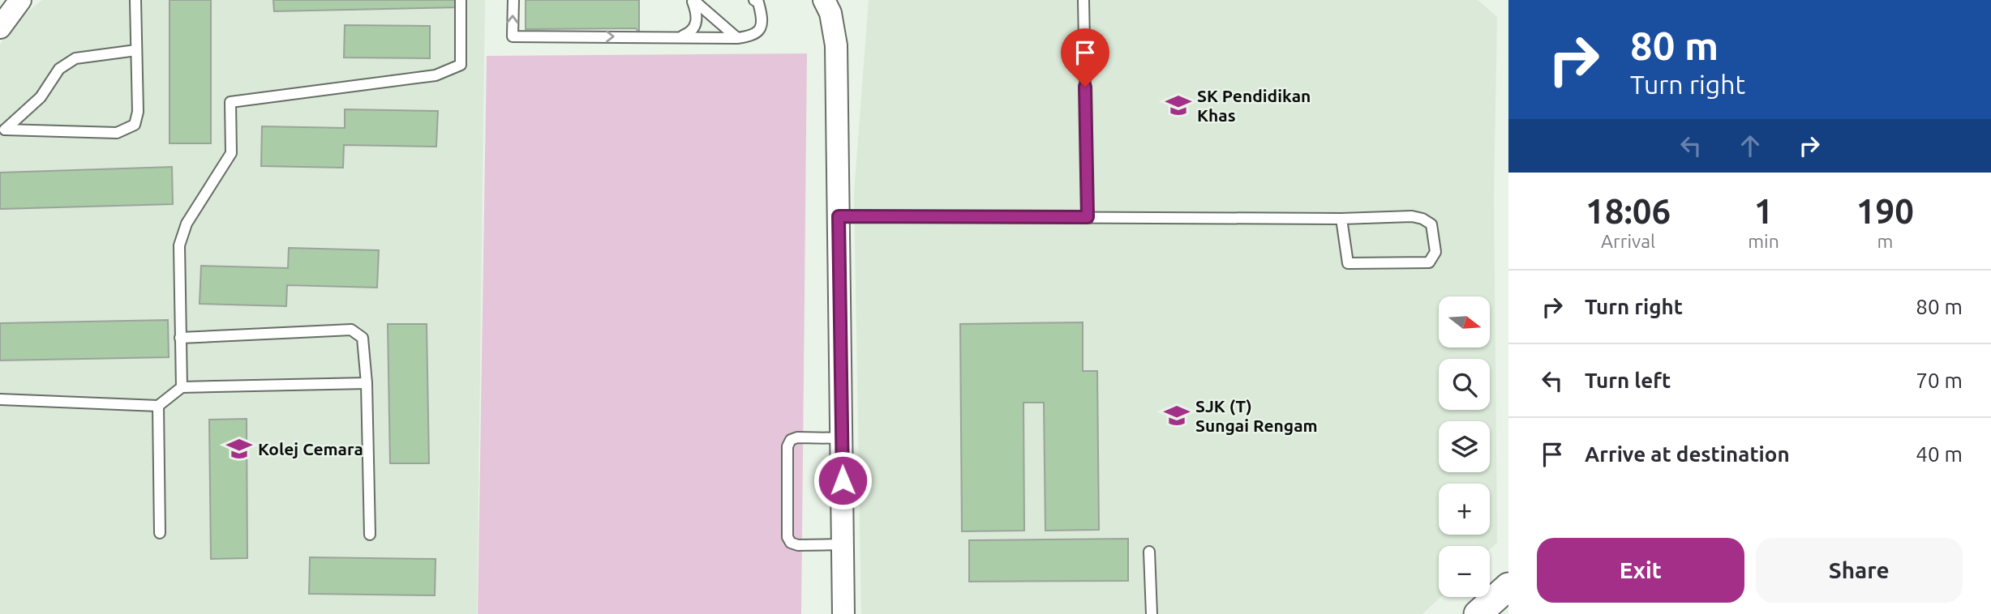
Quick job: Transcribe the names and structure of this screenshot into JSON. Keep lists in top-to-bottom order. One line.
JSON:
{"places":{"school or university":["SK Pendidikan Khas","SJK (T) Sungai Rengam","Kolej Cemara"]},"north":"right","page":{"turn":["80 m","Turn right"],"eta":["18:06","Arrival","1","min","190","m"],"list":[{"name":"Turn right","value":"80 m"},{"name":"Turn left","value":"70 m"},{"name":"Arrive at destination","value":"40 m"}],"map_buttons":["+","−"],"buttons":["Exit","Share"]}}
